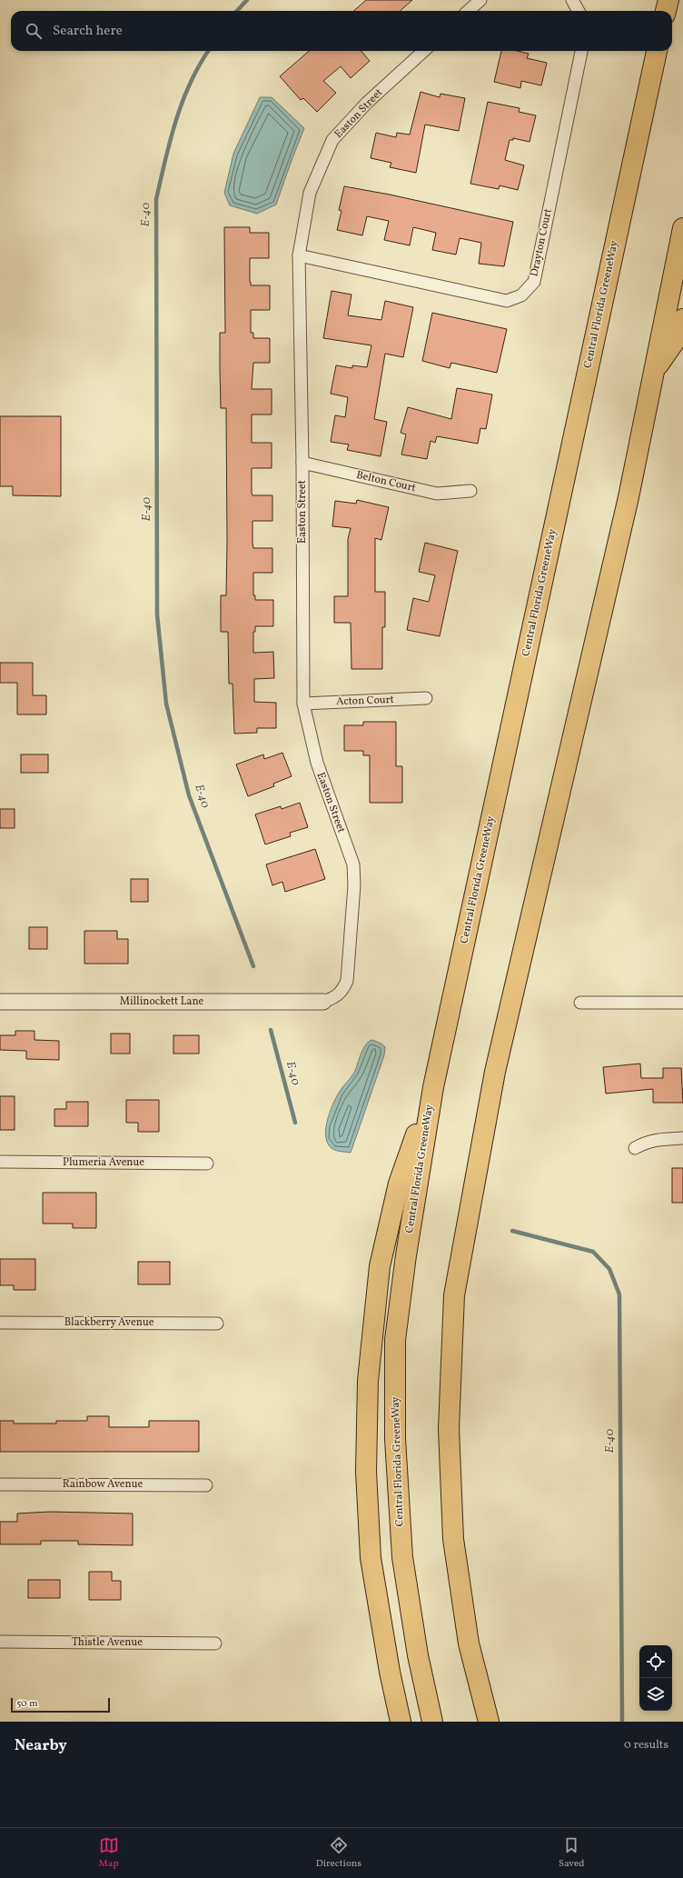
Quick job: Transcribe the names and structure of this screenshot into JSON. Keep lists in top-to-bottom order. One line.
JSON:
{"streets":{"highway":["Central Florida GreeneWay"],"street":["Easton Street","Drayton Court","Belton Court","Acton Court","Millinockett Lane","Plumeria Avenue","Blackberry Avenue","Rainbow Avenue","Thistle Avenue"]},"crossings":[["Easton Street","Drayton Court"],["Easton Street","Belton Court"],["Easton Street","Acton Court"],["Easton Street","Millinockett Lane"]],"water":["E-40"],"scale_bar":"50 m","page":{"search":"Search here","scale":"50 m","heading":["Nearby","0 results"],"nav":["Map","Directions","Saved"]}}
